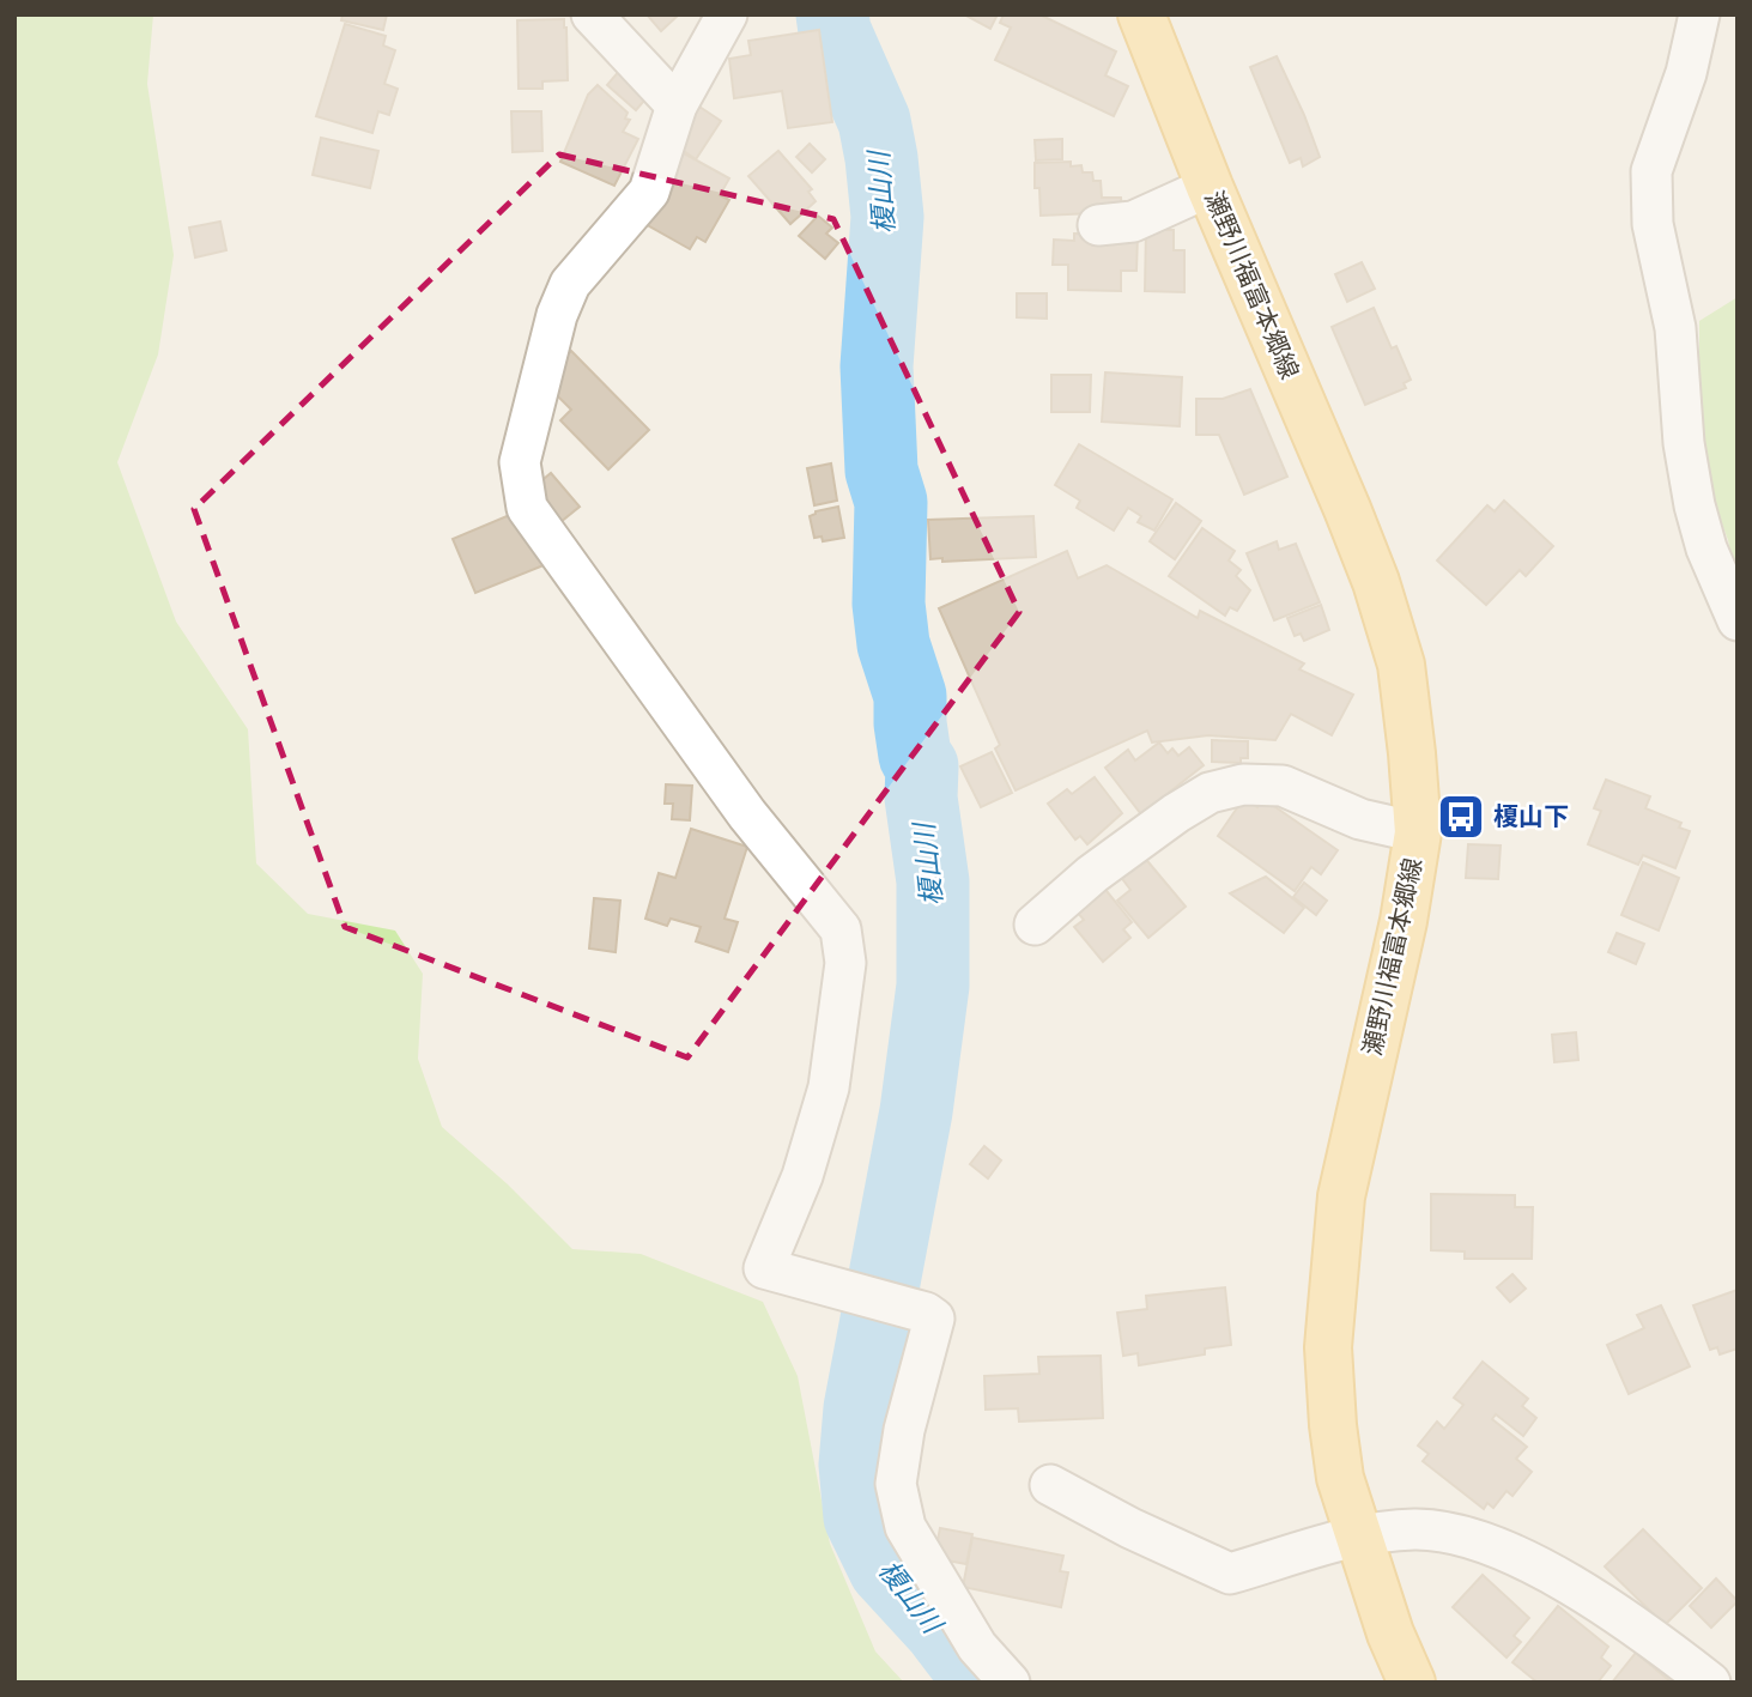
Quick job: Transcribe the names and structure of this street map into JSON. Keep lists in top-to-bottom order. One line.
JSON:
{"streets":{"main road":["瀬野川福富本郷線"]},"water":["榎山川"],"places":{"bus stop":["榎山下"]}}
